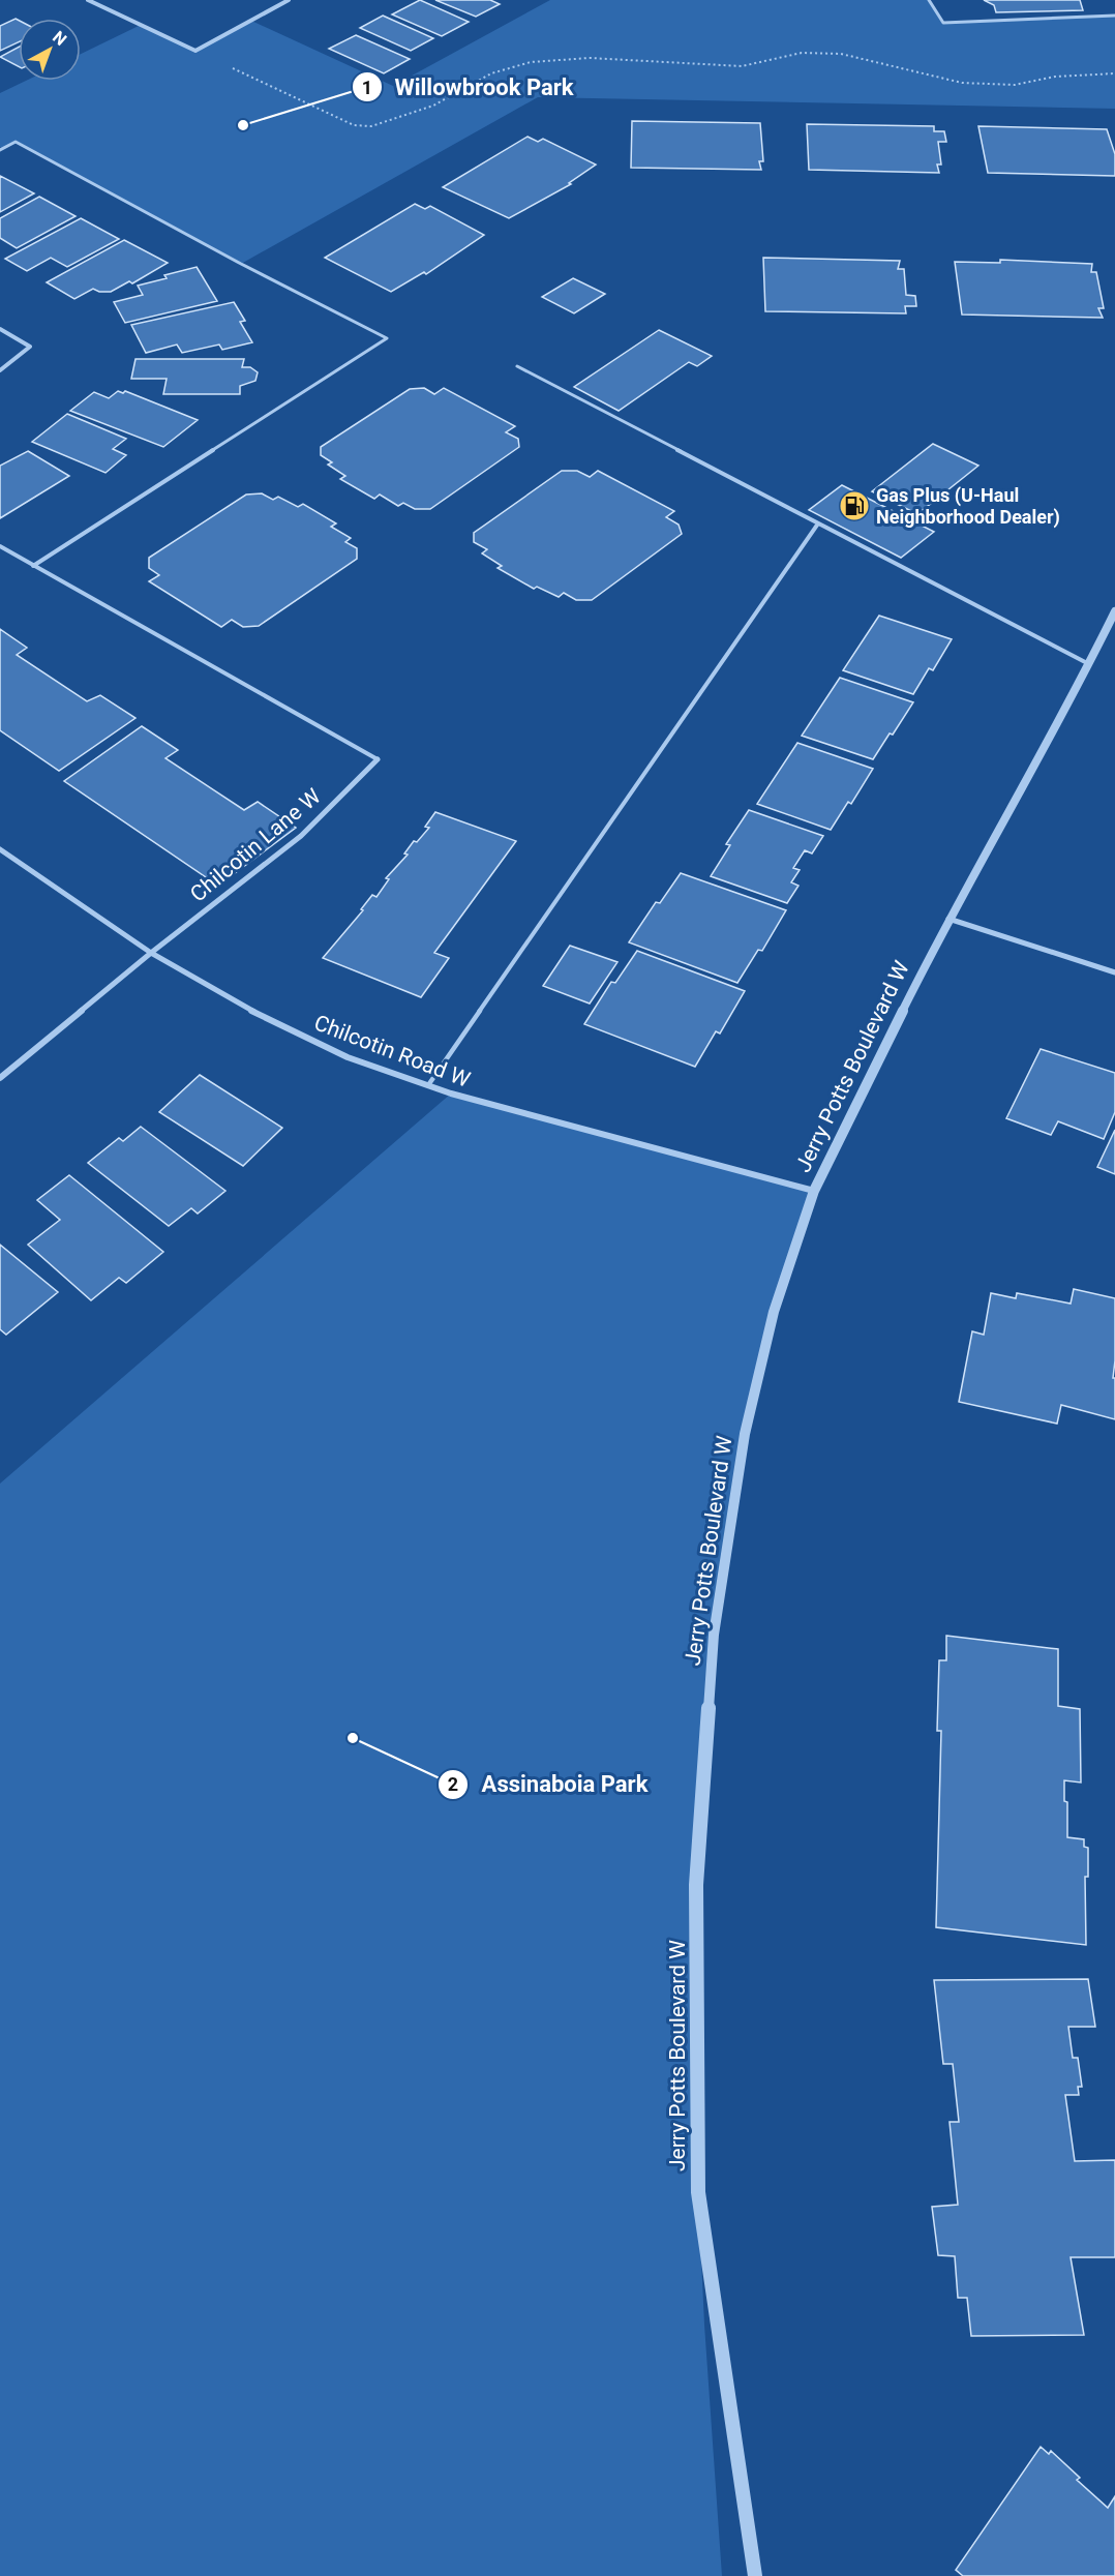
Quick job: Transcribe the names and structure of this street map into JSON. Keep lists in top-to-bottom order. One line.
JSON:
{"streets":{"street":["Chilcotin Lane W","Chilcotin Road W","Jerry Potts Boulevard W"]},"crossings":[["Chilcotin Lane W","Chilcotin Road W"],["Chilcotin Road W","Jerry Potts Boulevard W"]],"places":{"other":["Willowbrook Park","Assinaboia Park"],"fuel station":["Gas Plus (U-Haul Neighborhood Dealer)"]},"north":"top right"}
